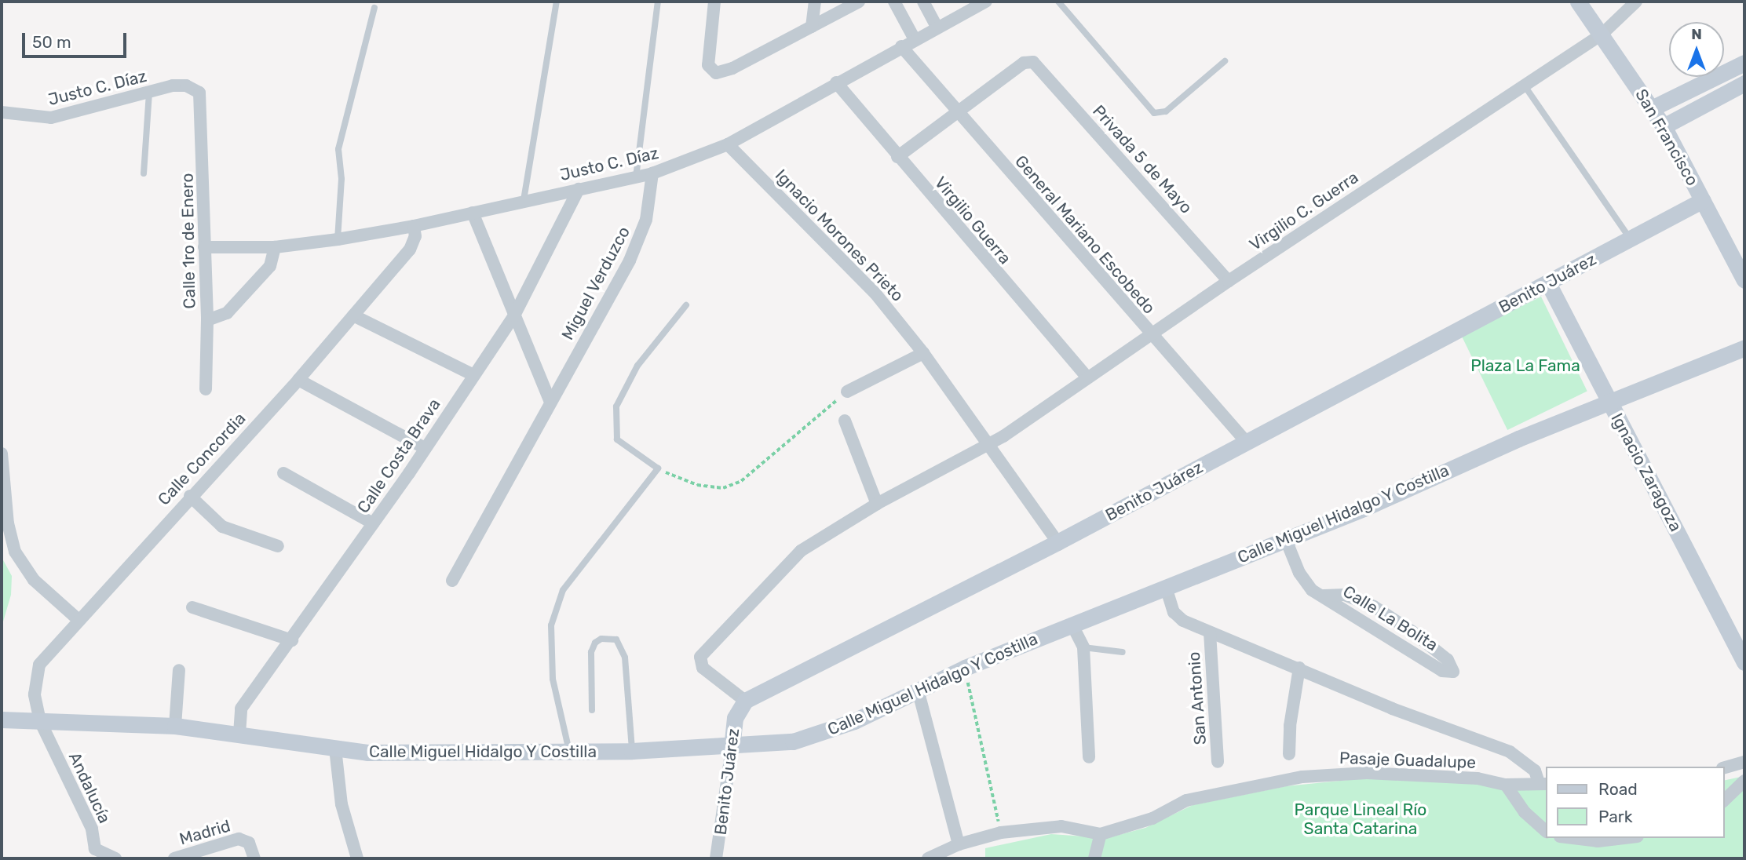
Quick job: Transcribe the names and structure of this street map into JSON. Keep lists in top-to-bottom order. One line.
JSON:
{"streets":{"street":["Justo C. Díaz","San Francisco","Privada 5 de Mayo","Virgilio C. Guerra","Virgilio Guerra","General Mariano Escobedo","Ignacio Morones Prieto","Calle 1ro de Enero","Miguel Verduzco","Benito Juárez","Calle Costa Brava","Calle Concordia","Ignacio Zaragoza","Calle Miguel Hidalgo Y Costilla","Calle La Bolita","San Antonio","Pasaje Guadalupe","Andalucía","Madrid"]},"crossings":[["Justo C. Díaz","Virgilio Guerra"],["Justo C. Díaz","General Mariano Escobedo"],["Justo C. Díaz","Ignacio Morones Prieto"],["Justo C. Díaz","Calle 1ro de Enero"],["Justo C. Díaz","Miguel Verduzco"],["Justo C. Díaz","Calle Costa Brava"],["Justo C. Díaz","Calle Concordia"],["San Francisco","Virgilio C. Guerra"],["San Francisco","Benito Juárez"],["Privada 5 de Mayo","Virgilio C. Guerra"],["Privada 5 de Mayo","General Mariano Escobedo"],["Virgilio C. Guerra","Virgilio Guerra"],["Virgilio C. Guerra","General Mariano Escobedo"],["Virgilio C. Guerra","Ignacio Morones Prieto"],["General Mariano Escobedo","Benito Juárez"],["Ignacio Morones Prieto","Benito Juárez"],["Benito Juárez","Ignacio Zaragoza"],["Benito Juárez","Calle Miguel Hidalgo Y Costilla"],["Calle Costa Brava","Calle Miguel Hidalgo Y Costilla"],["Calle Concordia","Calle Miguel Hidalgo Y Costilla"],["Calle Concordia","Andalucía"],["Ignacio Zaragoza","Calle Miguel Hidalgo Y Costilla"],["Calle Miguel Hidalgo Y Costilla","Pasaje Guadalupe"],["Calle Miguel Hidalgo Y Costilla","Andalucía"],["San Antonio","Pasaje Guadalupe"]],"parks":["Plaza La Fama","Parque Lineal Río Santa Catarina"],"legend":["Road","Park"],"scale_bar":"50 m","north":"top"}
